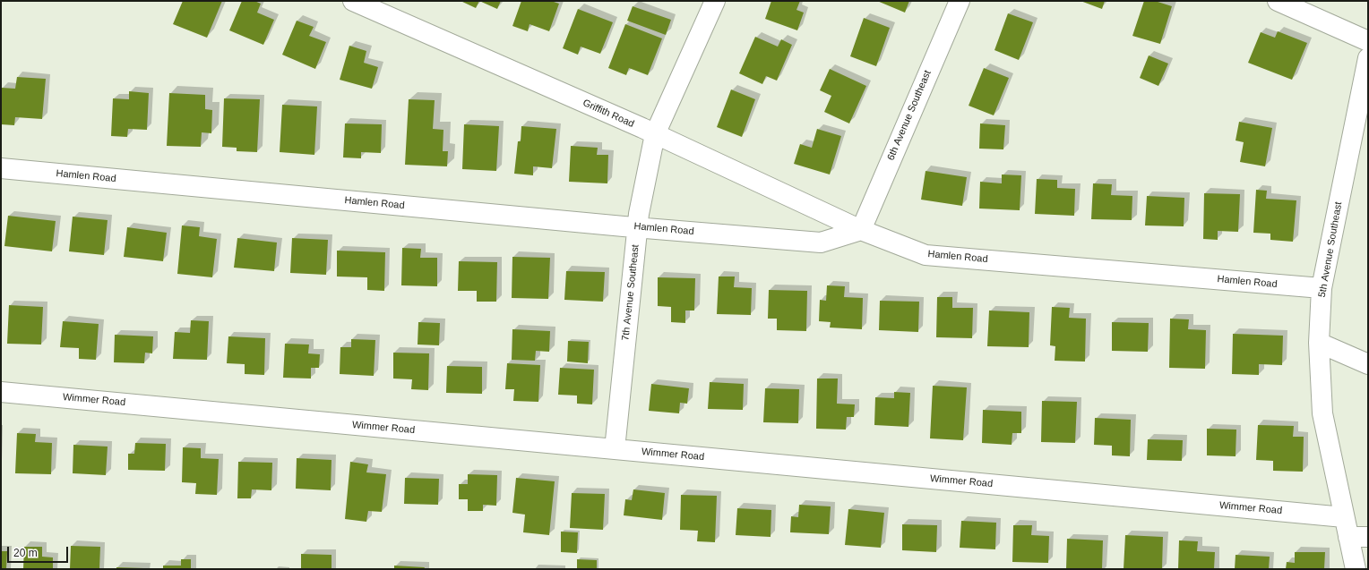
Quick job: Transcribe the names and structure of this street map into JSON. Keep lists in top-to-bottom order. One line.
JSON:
{"streets":{"street":["Griffith Road","6th Avenue Southeast","Hamlen Road","5th Avenue Southeast","7th Avenue Southeast","Wimmer Road"]},"crossings":[["Griffith Road","6th Avenue Southeast"],["Griffith Road","Hamlen Road"],["Griffith Road","7th Avenue Southeast"],["6th Avenue Southeast","Hamlen Road"],["Hamlen Road","5th Avenue Southeast"],["Hamlen Road","7th Avenue Southeast"],["5th Avenue Southeast","Wimmer Road"],["7th Avenue Southeast","Wimmer Road"]],"scale_bar":"20 m"}
